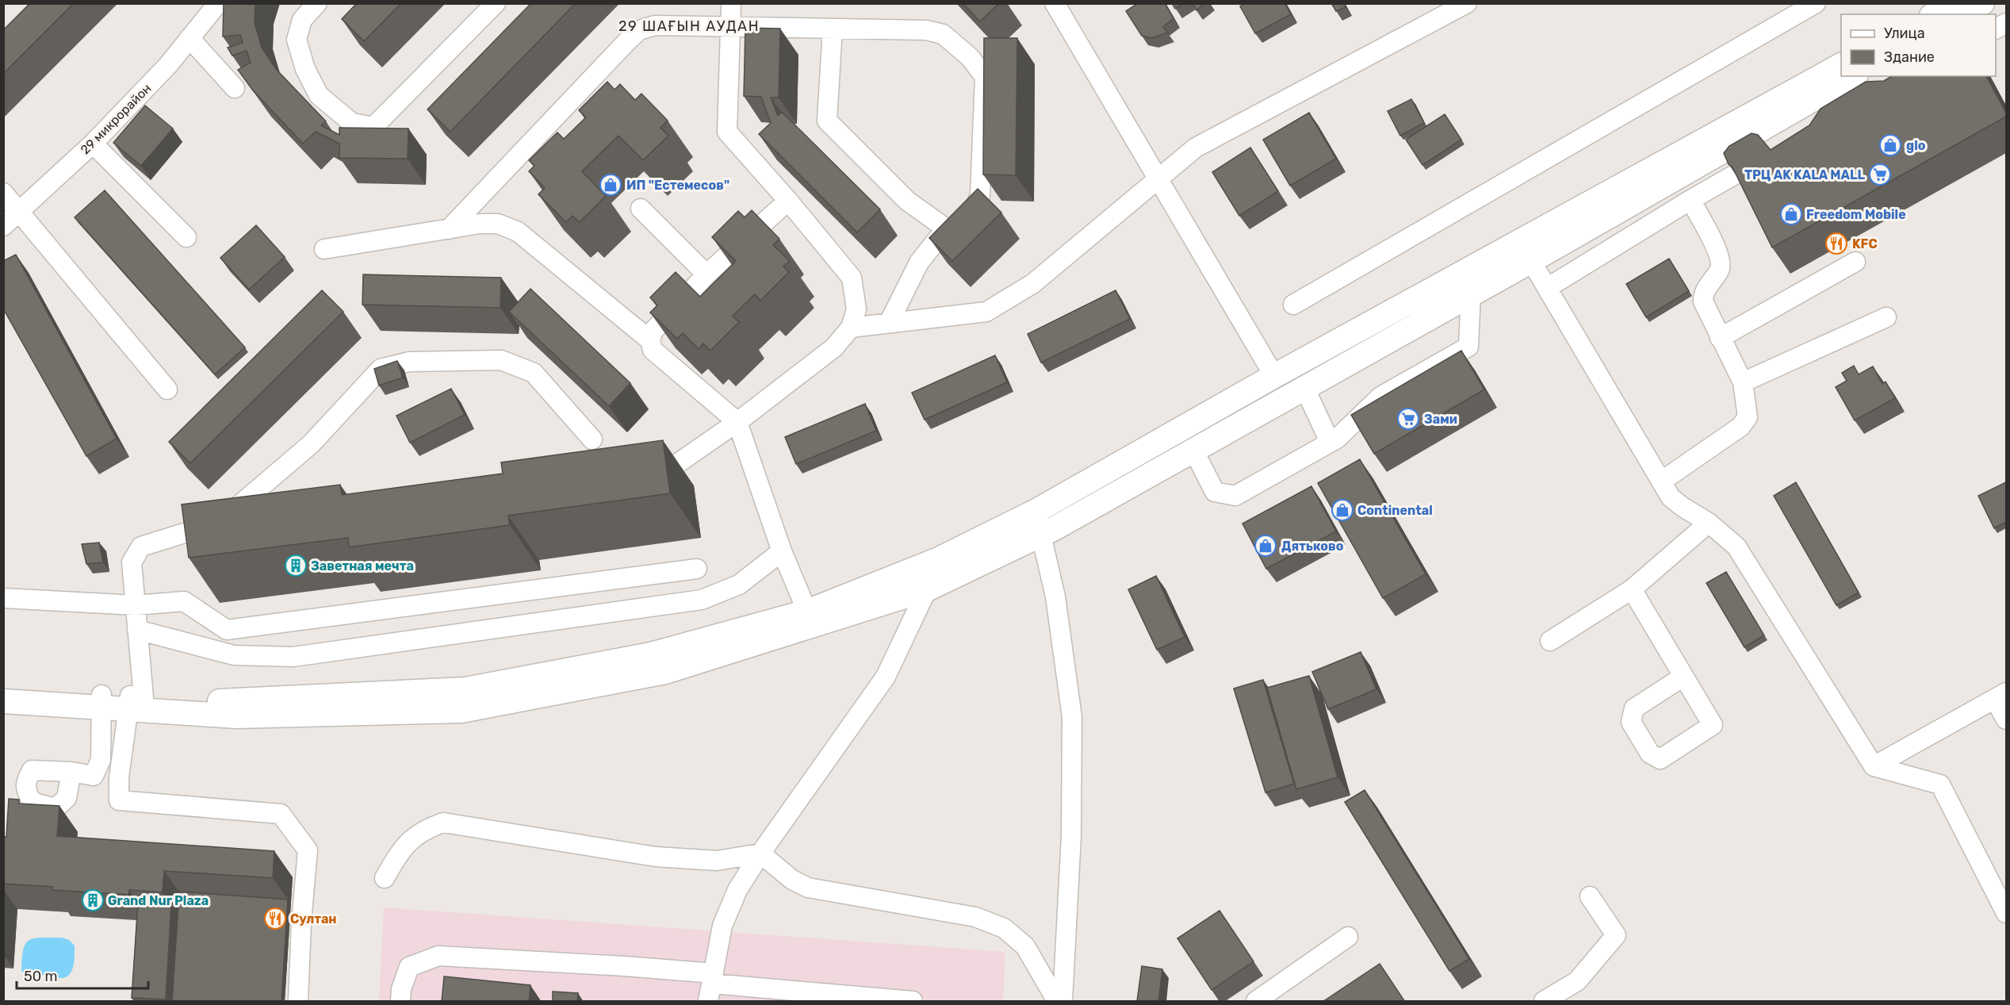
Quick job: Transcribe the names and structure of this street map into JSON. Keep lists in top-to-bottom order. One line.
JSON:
{"streets":{"street":["29 микрорайон"]},"districts":["29 ШАҒЫН АУДАН"],"places":{"shop":["glo","ИП \"Естемесов\"","Freedom Mobile","Continental","Дятьково"],"supermarket":["ТРЦ AK KALA MALL","Зами"],"restaurant":["KFC","Султан"],"building":["Заветная мечта","Grand Nur Plaza"]},"legend":["Улица","Здание"],"scale_bar":"50 m"}
